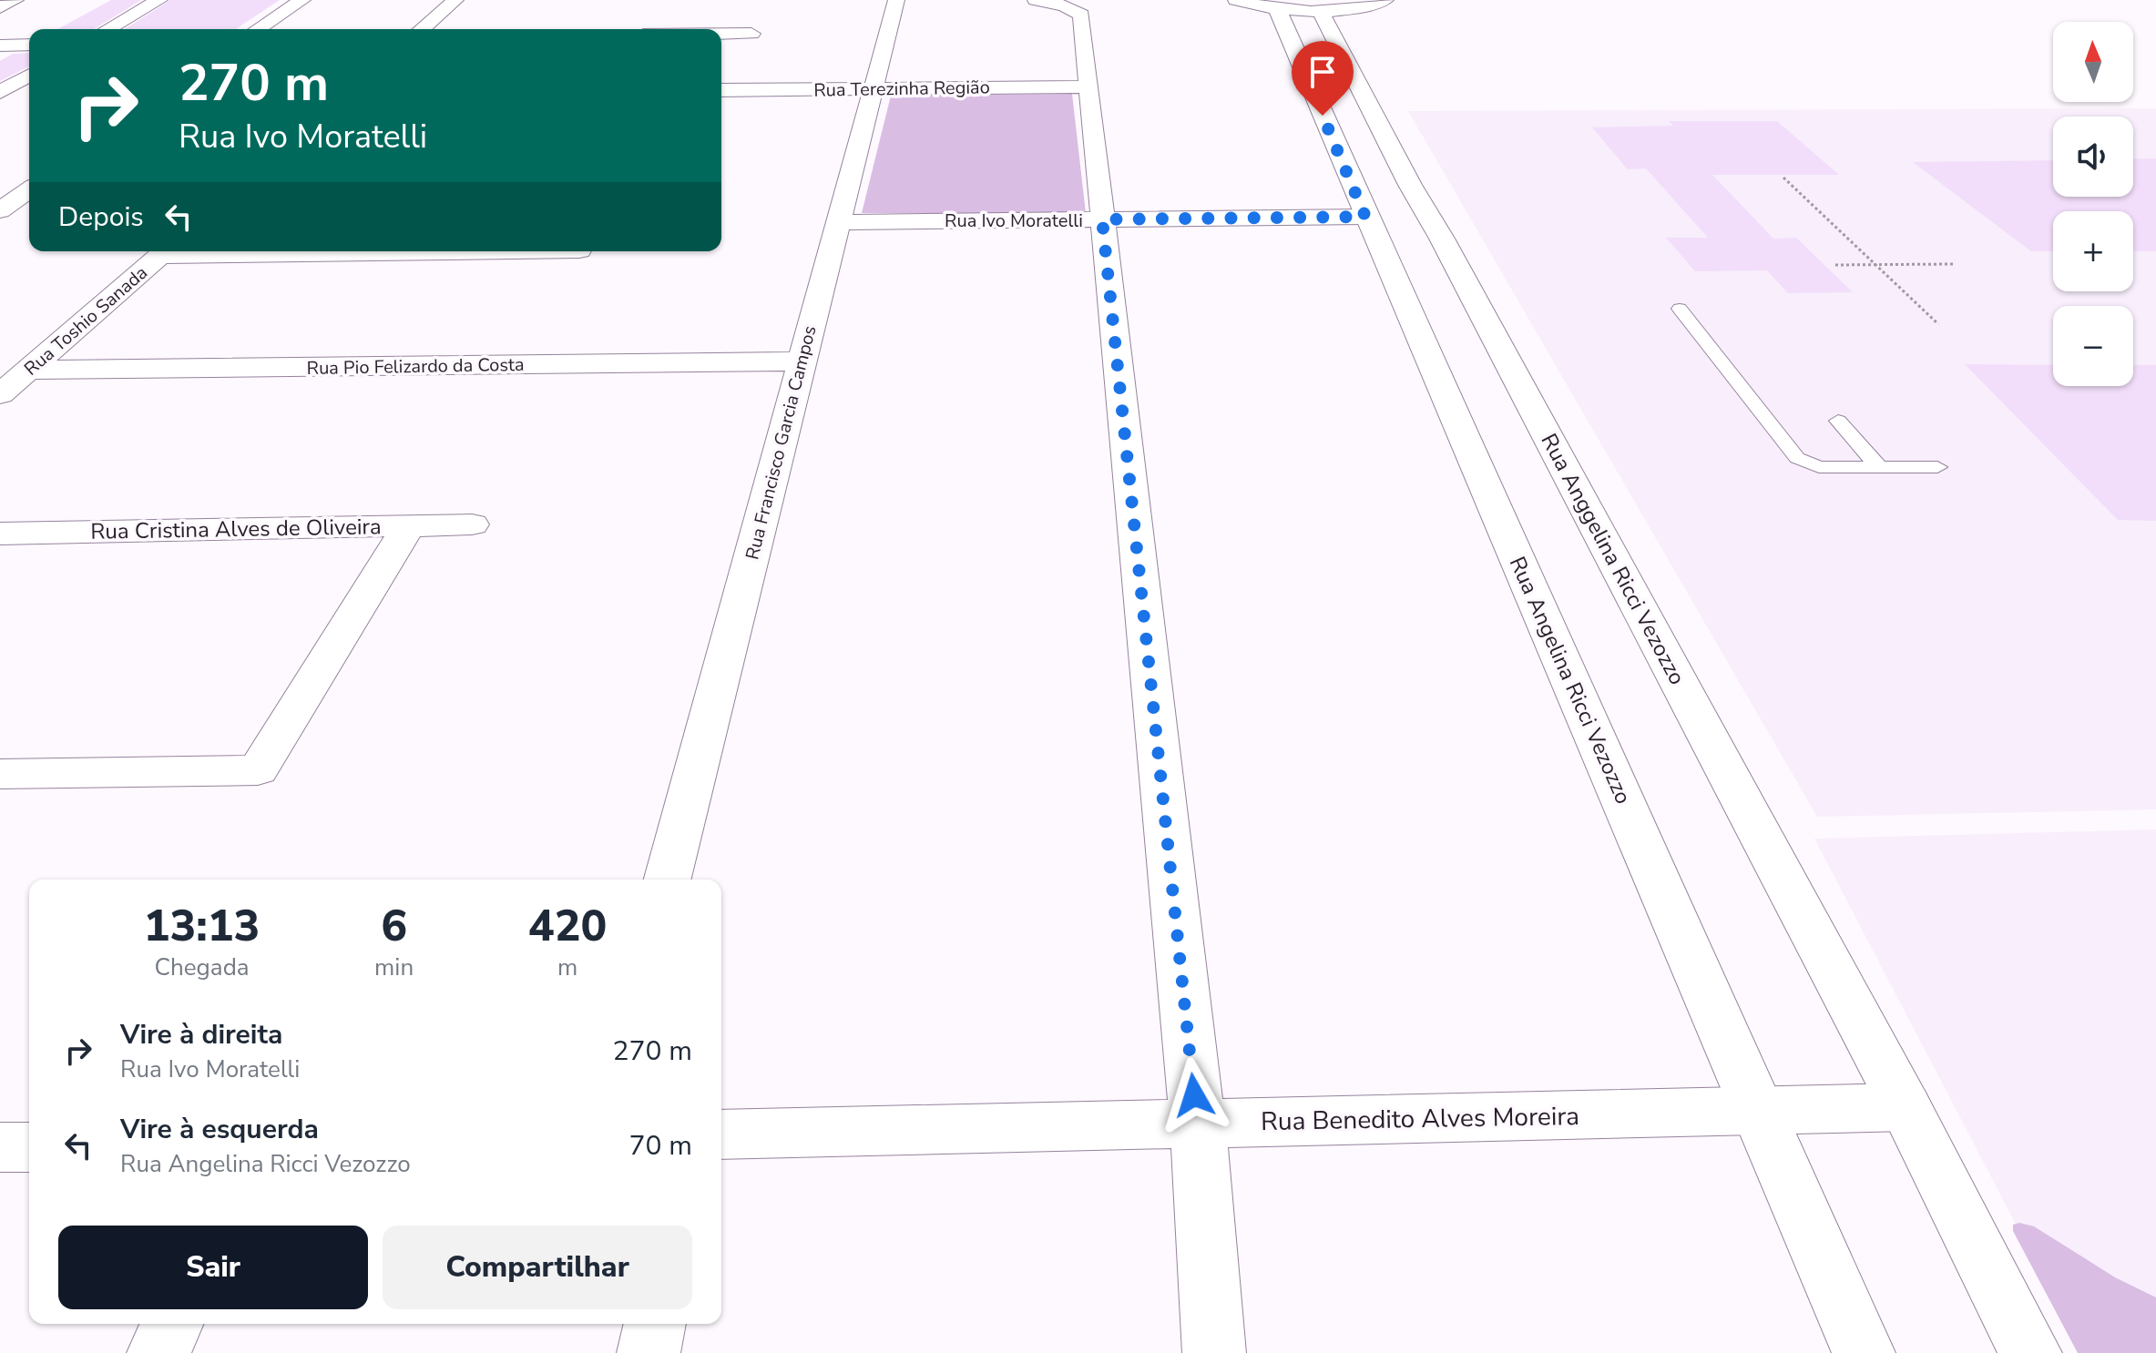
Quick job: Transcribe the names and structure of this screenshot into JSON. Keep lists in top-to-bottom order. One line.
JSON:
{"streets":{"street":["Rua Terezinha Região","Rua Ivo Moratelli","Rua Toshio Sanada","Rua Pio Felizardo da Costa","Rua Francisco Garcia Campos","Rua Cristina Alves de Oliveira","Rua Anggelina Ricci Vezozzo","Rua Angelina Ricci Vezozzo","Rua Benedito Alves Moreira"]},"crossings":[["Rua Terezinha Região","Rua Francisco Garcia Campos"],["Rua Ivo Moratelli","Rua Francisco Garcia Campos"],["Rua Ivo Moratelli","Rua Anggelina Ricci Vezozzo"],["Rua Ivo Moratelli","Rua Angelina Ricci Vezozzo"],["Rua Toshio Sanada","Rua Pio Felizardo da Costa"],["Rua Pio Felizardo da Costa","Rua Francisco Garcia Campos"],["Rua Anggelina Ricci Vezozzo","Rua Angelina Ricci Vezozzo"],["Rua Anggelina Ricci Vezozzo","Rua Benedito Alves Moreira"],["Rua Angelina Ricci Vezozzo","Rua Benedito Alves Moreira"]],"north":"top","page":{"map_buttons":["+","−"],"turn":["270 m","Rua Ivo Moratelli"],"then":"Depois","eta":["13:13","Chegada","6","min","420","m"],"list":[{"name":"Vire à direita","note":"Rua Ivo Moratelli","value":"270 m"},{"name":"Vire à esquerda","note":"Rua Angelina Ricci Vezozzo","value":"70 m"}],"buttons":["Sair","Compartilhar"]}}
